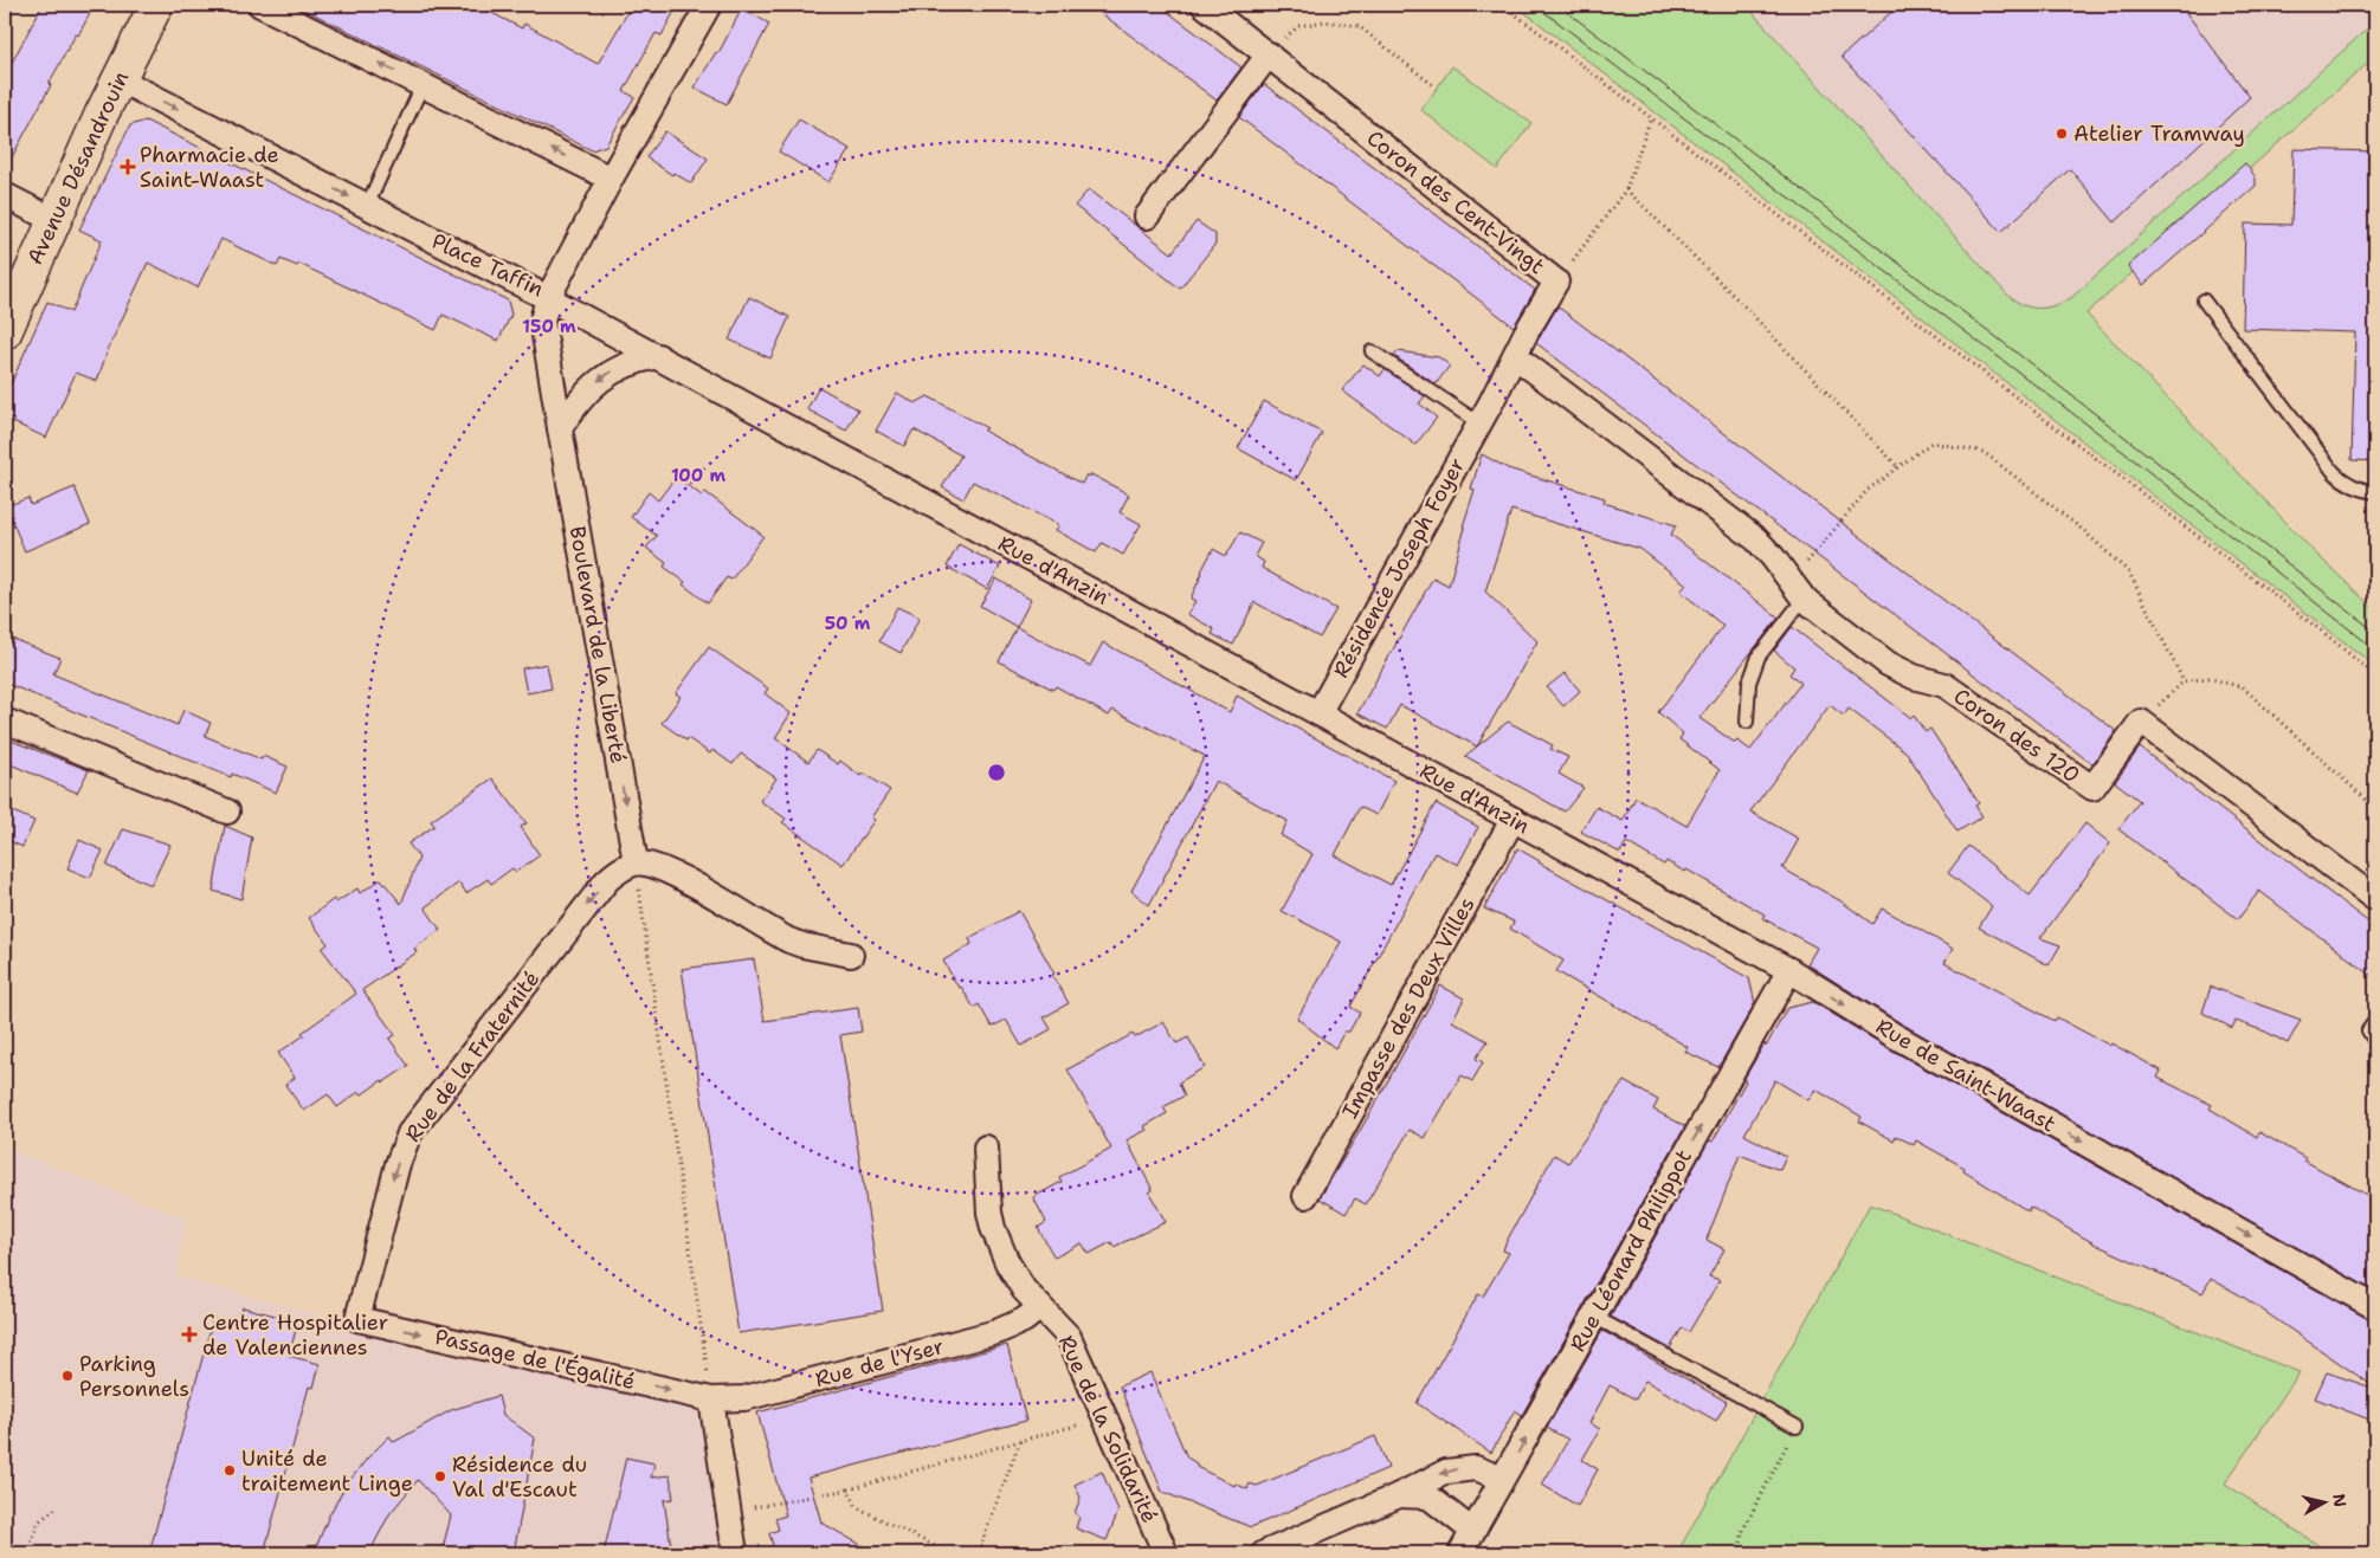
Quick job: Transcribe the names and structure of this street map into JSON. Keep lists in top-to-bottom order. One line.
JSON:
{"streets":{"main road":["Avenue Désandrouin"],"street":["Coron des Cent-Vingt","Place Taffin","Résidence Joseph Foyer","Rue d'Anzin","Boulevard de la Liberté","Coron des 120","Impasse des Deux Villes","Rue de la Fraternité","Rue de Saint-Waast","Rue Léonard Philippot","Passage de l'Égalité","Rue de l'Yser","Rue de la Solidarité"]},"crossings":[["Avenue Désandrouin","Place Taffin"],["Coron des Cent-Vingt","Résidence Joseph Foyer"],["Place Taffin","Rue d'Anzin"],["Place Taffin","Boulevard de la Liberté"],["Résidence Joseph Foyer","Rue d'Anzin"],["Rue d'Anzin","Boulevard de la Liberté"],["Rue d'Anzin","Impasse des Deux Villes"],["Rue d'Anzin","Rue de Saint-Waast"],["Boulevard de la Liberté","Rue de la Fraternité"],["Rue de la Fraternité","Passage de l'Égalité"],["Rue de Saint-Waast","Rue Léonard Philippot"],["Passage de l'Égalité","Rue de l'Yser"],["Rue de l'Yser","Rue de la Solidarité"]],"one_way":["Boulevard de la Liberté","Rue de la Fraternité","Rue de Saint-Waast","Rue Léonard Philippot","Passage de l'Égalité"],"places":{"other":["Atelier Tramway","Parking Personnels","Unité de traitement Linge","Résidence du Val d'Escaut"],"health":["Pharmacie de Saint-Waast","Centre Hospitalier de Valenciennes"]},"north":"right","rings":["150 m","100 m","50 m"]}
